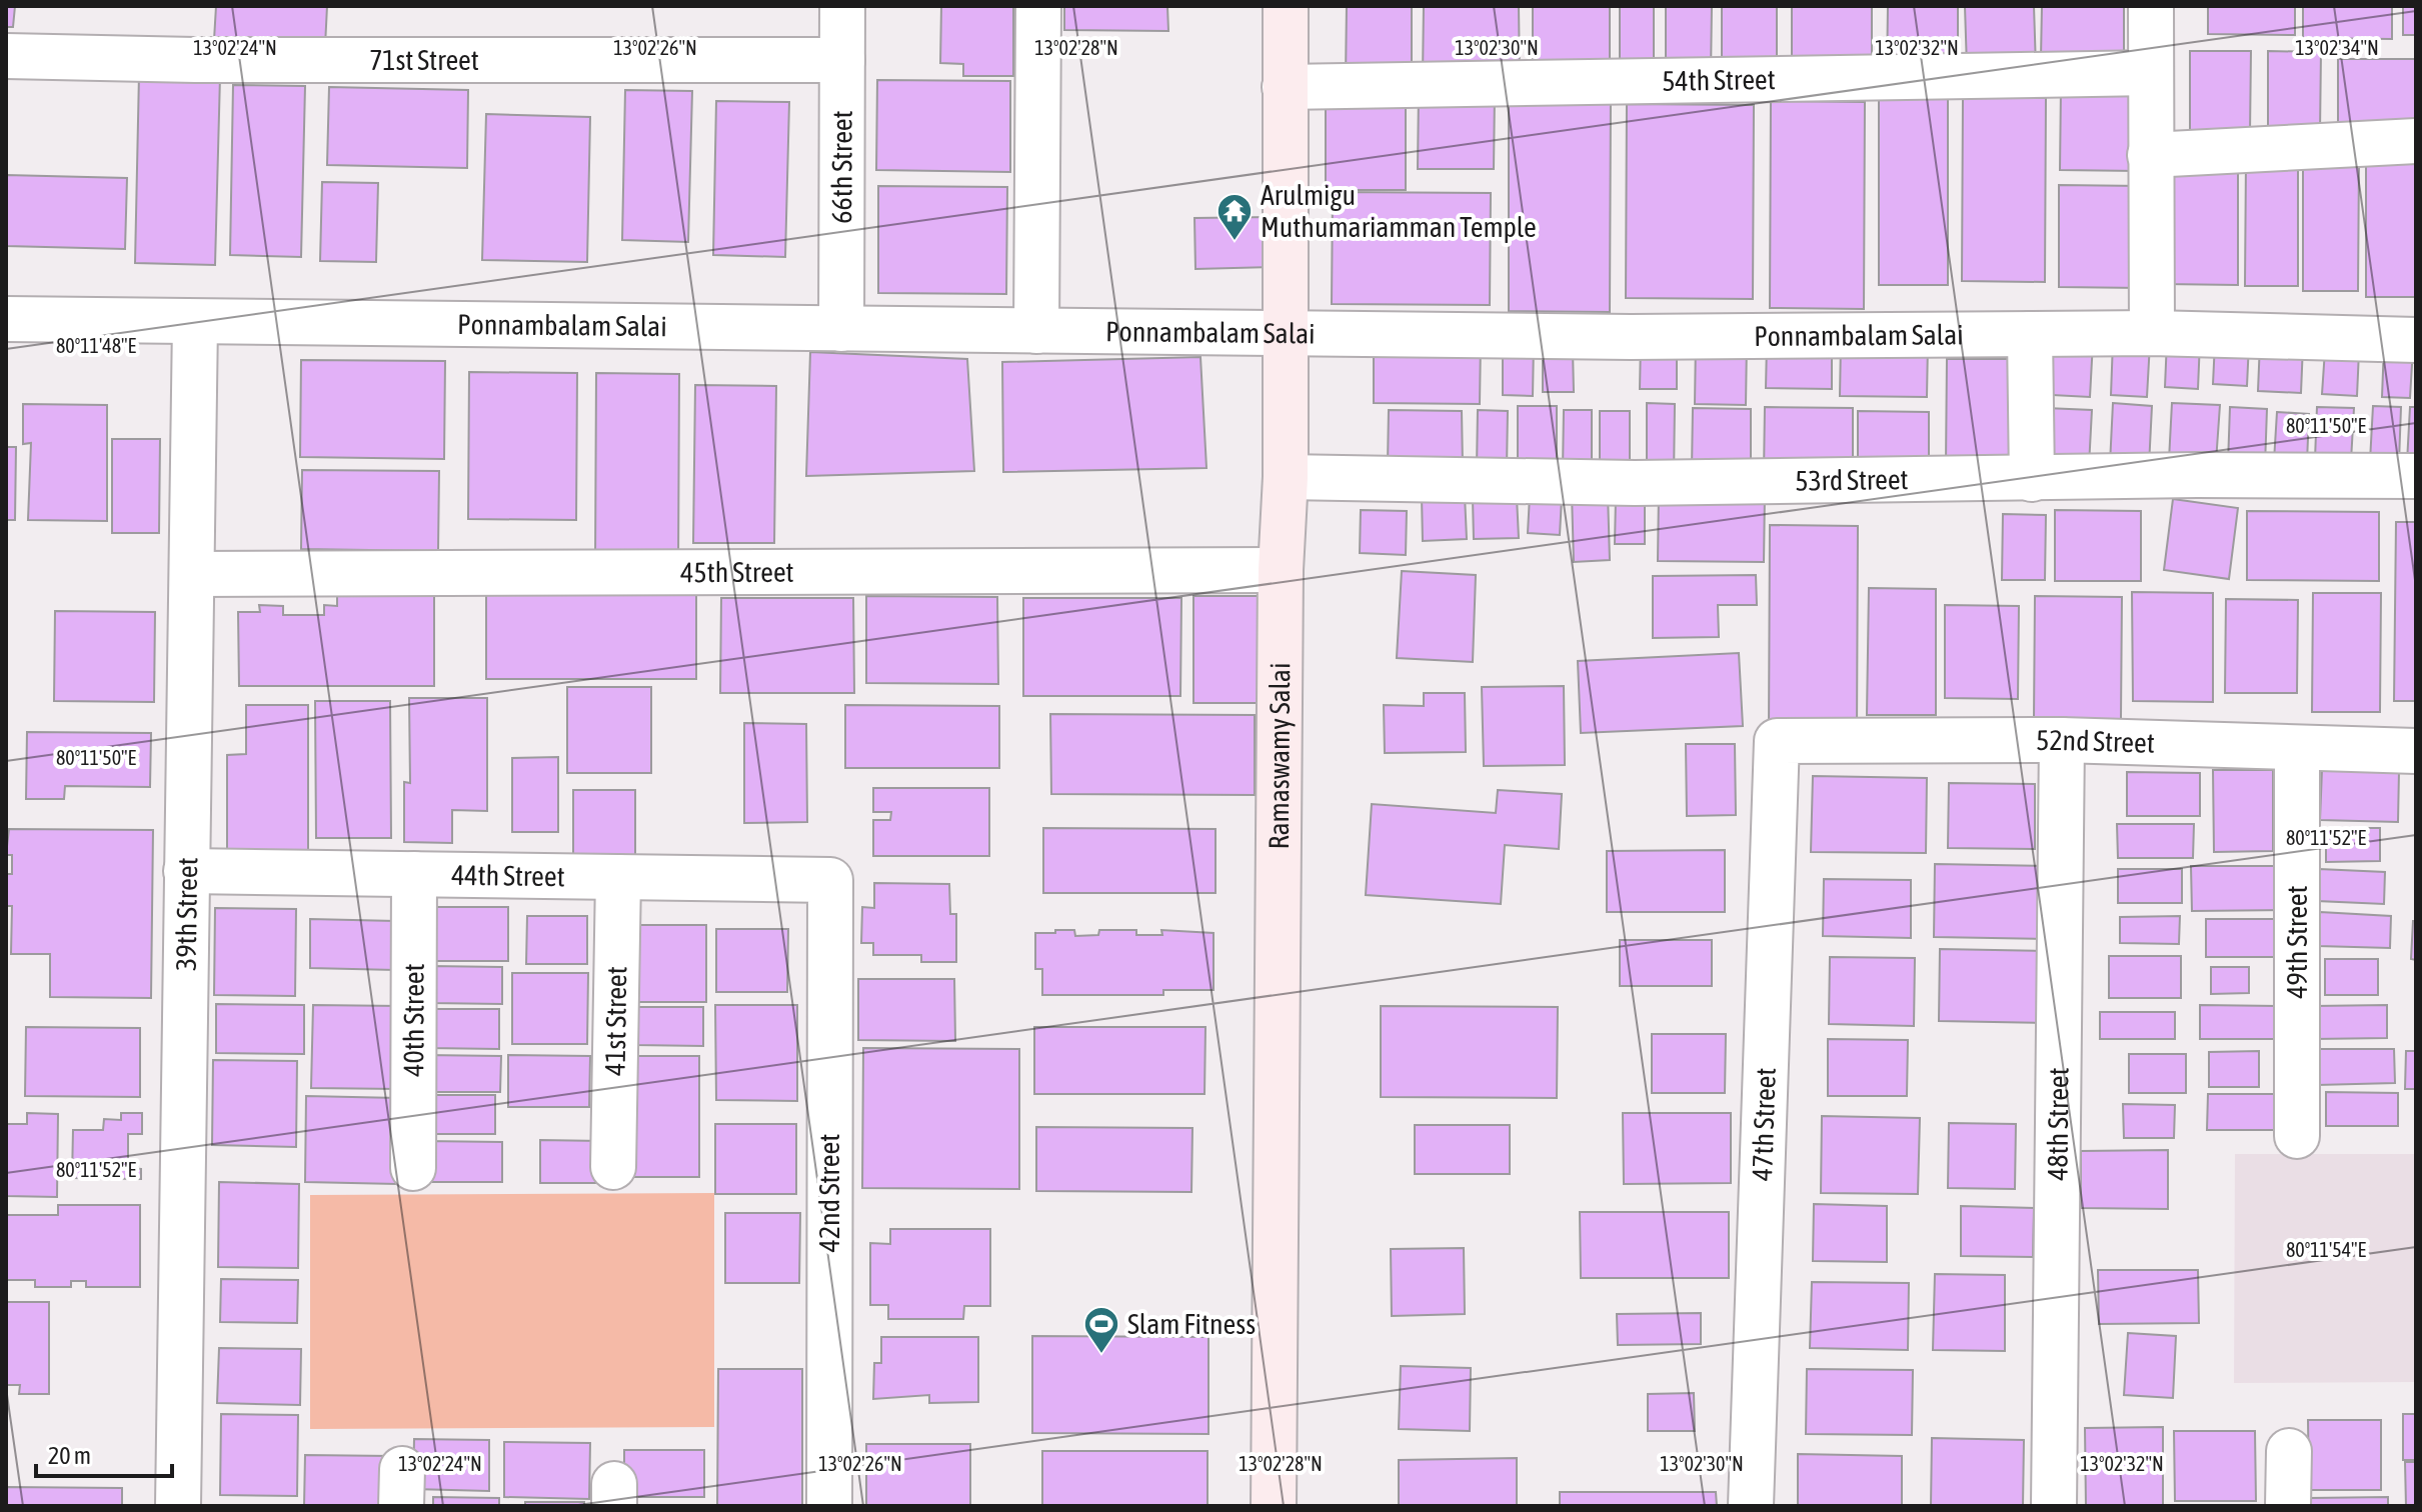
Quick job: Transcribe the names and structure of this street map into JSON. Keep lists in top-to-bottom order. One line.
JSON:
{"streets":{"street":["71st Street","54th Street","66th Street","Ponnambalam Salai","53rd Street","45th Street","52nd Street","Ramaswamy Salai","44th Street","39th Street","49th Street","40th Street","41st Street","47th Street","48th Street","42nd Street"]},"crossings":[["71st Street","66th Street"],["54th Street","Ramaswamy Salai"],["66th Street","Ponnambalam Salai"],["Ponnambalam Salai","Ramaswamy Salai"],["Ponnambalam Salai","39th Street"],["53rd Street","Ramaswamy Salai"],["45th Street","Ramaswamy Salai"],["45th Street","39th Street"],["52nd Street","49th Street"],["52nd Street","47th Street"],["52nd Street","48th Street"],["44th Street","39th Street"],["44th Street","40th Street"],["44th Street","41st Street"],["44th Street","42nd Street"]],"places":{"temple":["Arulmigu Muthumariamman Temple"],"sports":["Slam Fitness"]},"scale_bar":"20 m","coordinates":["13°02'24\"N","13°02'26\"N","13°02'28\"N","13°02'30\"N","13°02'32\"N","13°02'34\"N","80°11'48\"E","80°11'50\"E","80°11'52\"E","80°11'54\"E"]}
